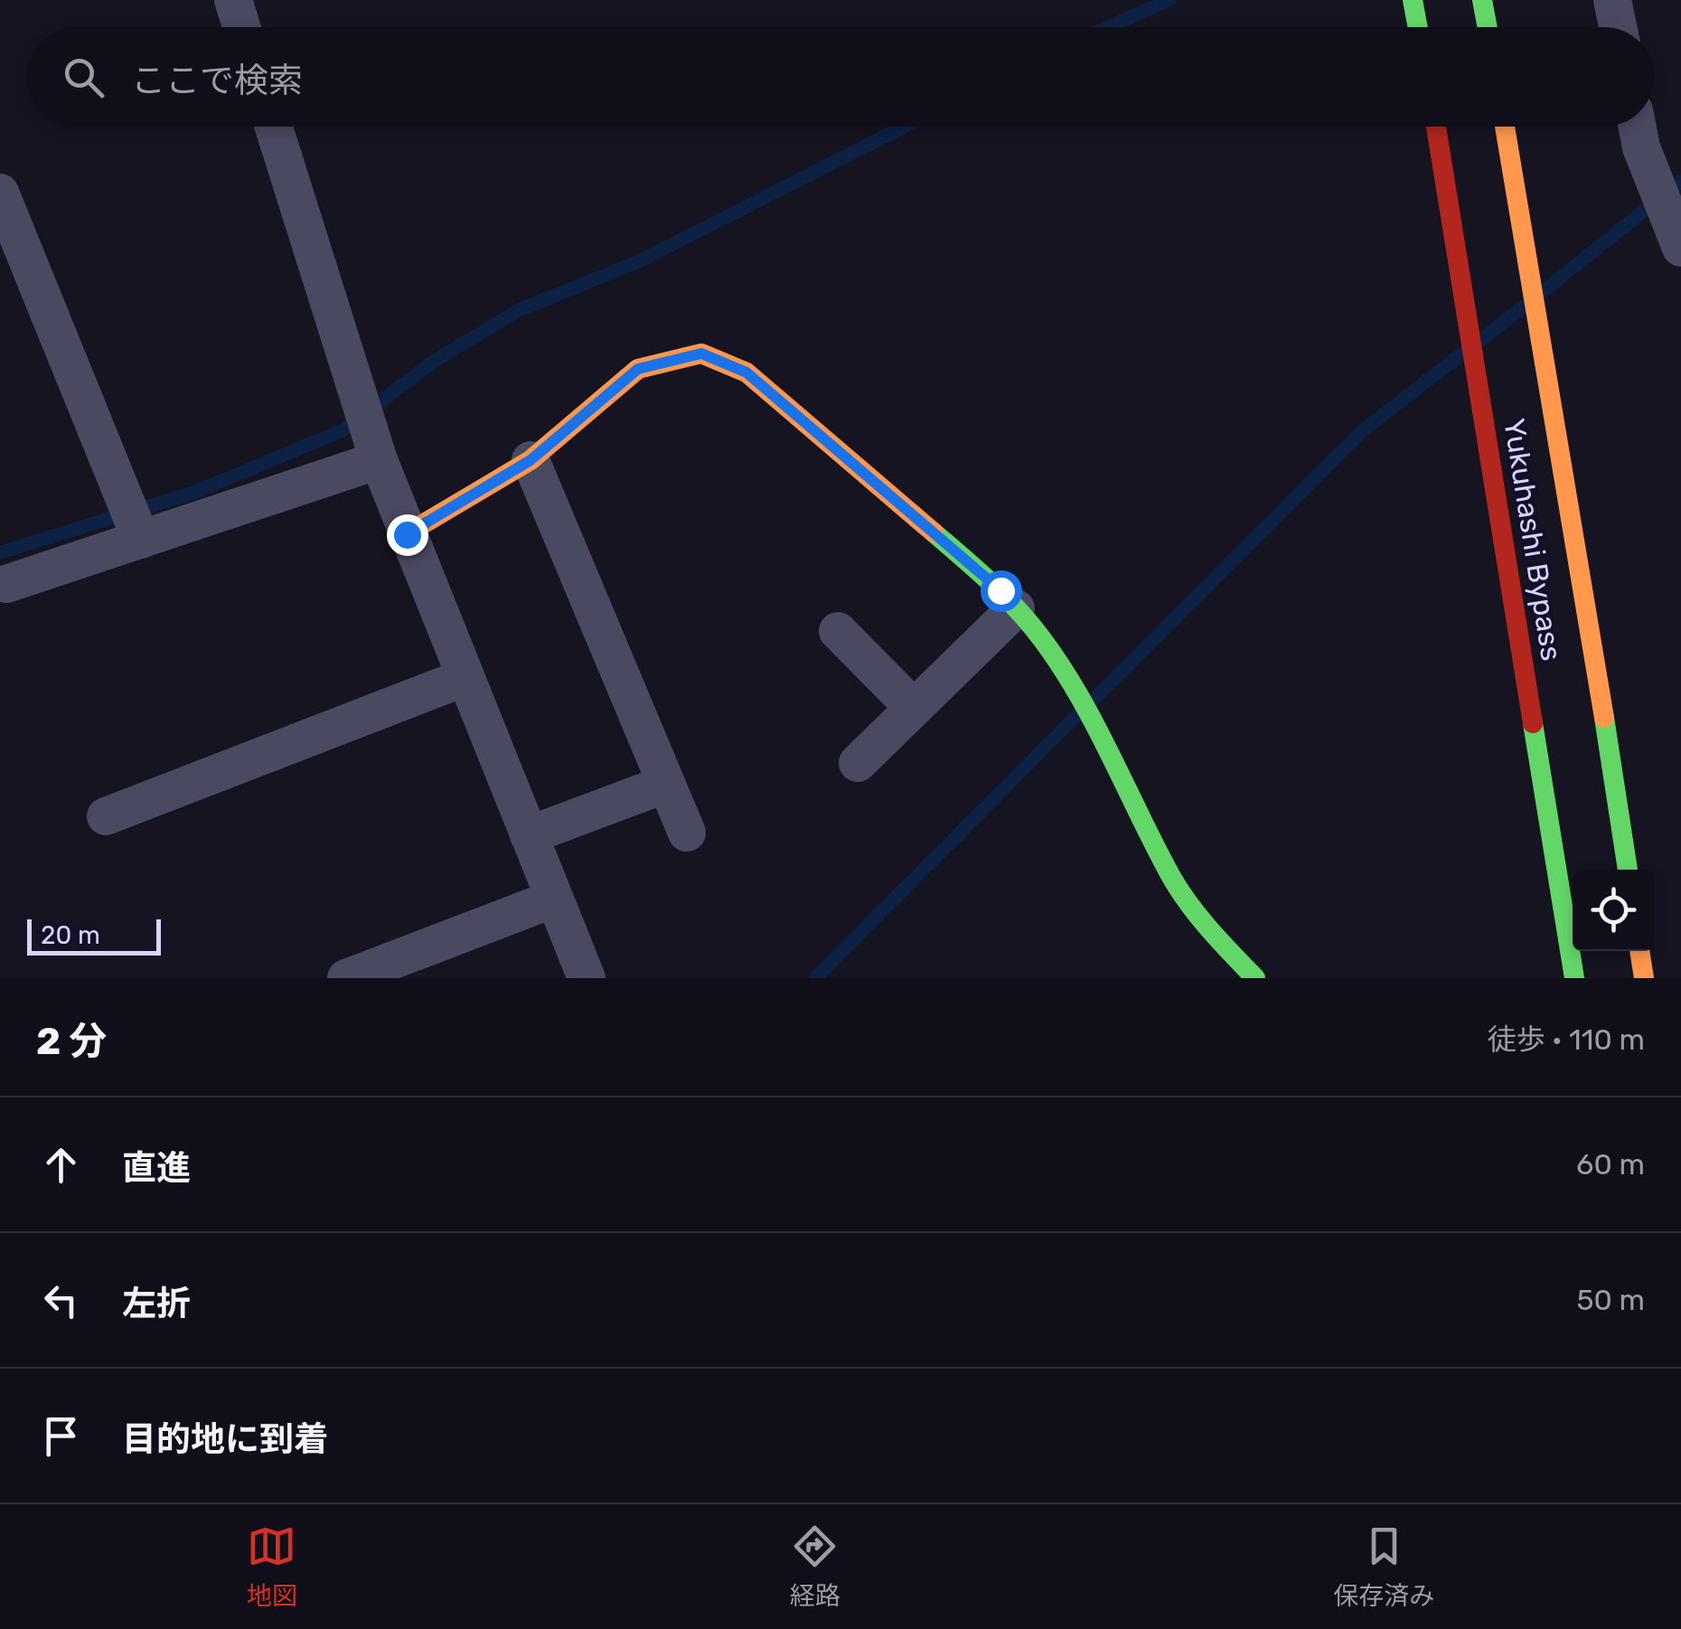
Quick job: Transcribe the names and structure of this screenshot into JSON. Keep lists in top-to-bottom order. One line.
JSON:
{"streets":{"main road":["Yukuhashi Bypass"]},"scale_bar":"20 m","page":{"search":"ここで検索","scale":"20 m","heading":["2 分","徒歩 · 110 m"],"list":[["直進","60 m"],["左折","50 m"],"目的地に到着"],"nav":["地図","経路","保存済み"]}}
